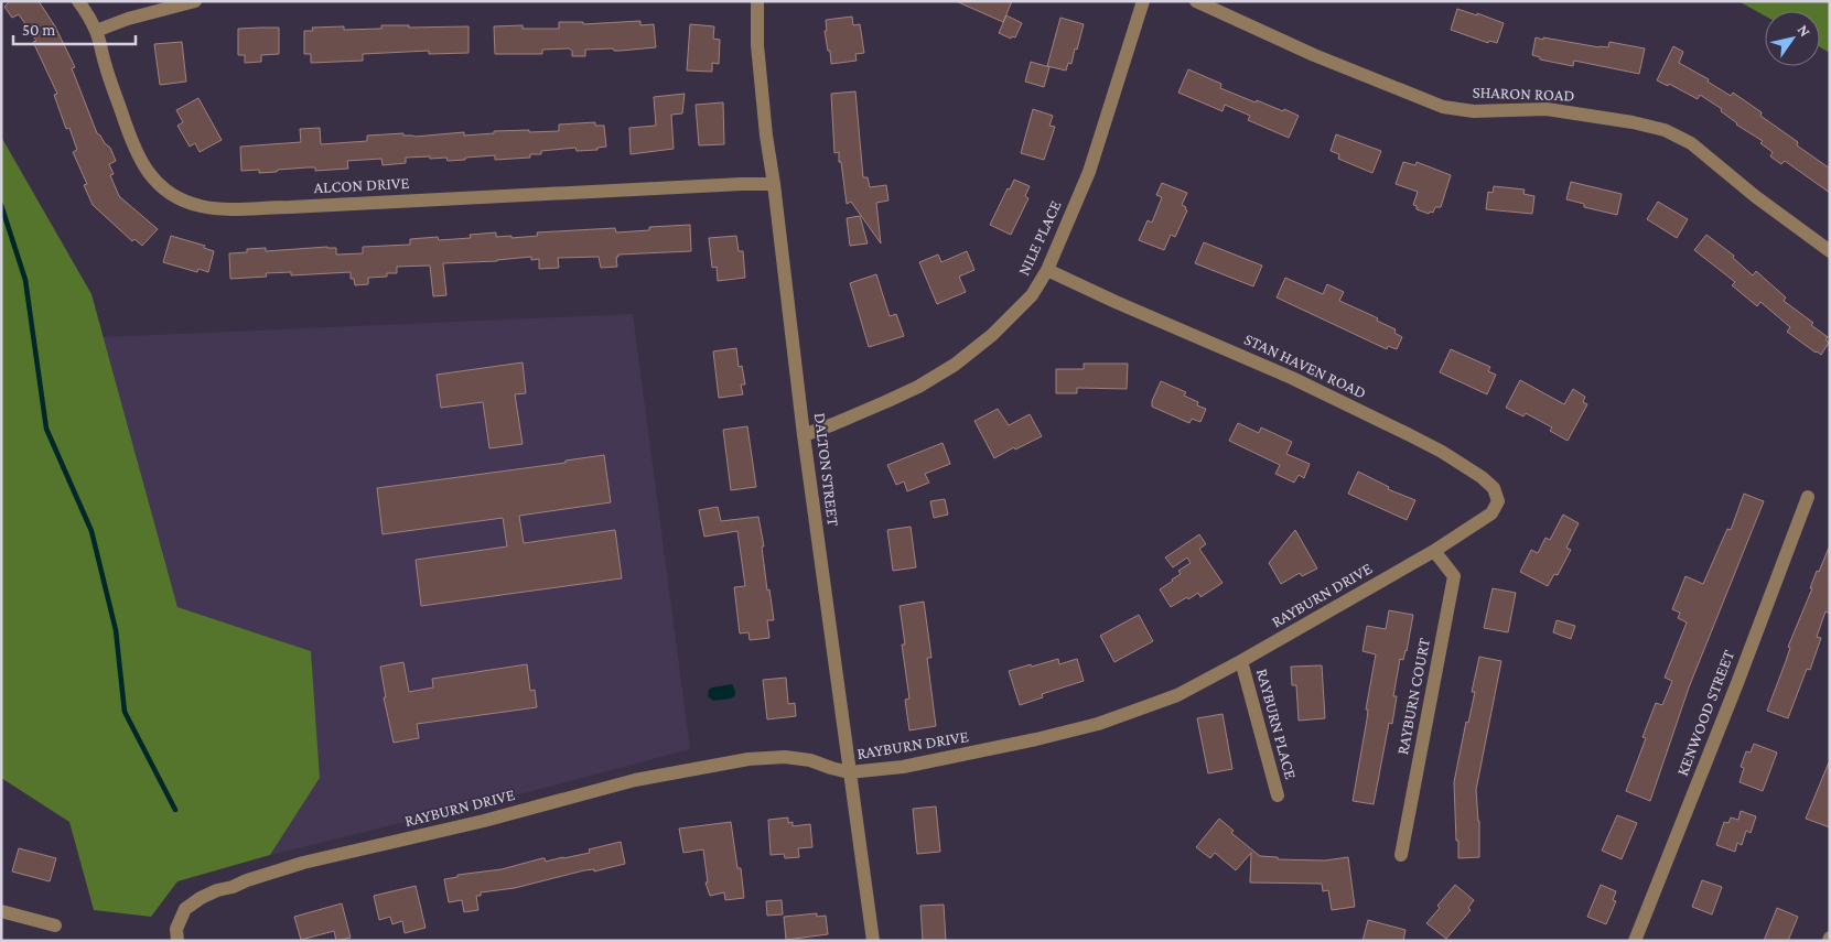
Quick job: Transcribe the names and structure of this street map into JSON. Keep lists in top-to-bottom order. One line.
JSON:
{"streets":{"street":["SHARON ROAD","ALCON DRIVE","NILE PLACE","STAN HAVEN ROAD","DALTON STREET","RAYBURN DRIVE","RAYBURN COURT","KENWOOD STREET","RAYBURN PLACE"]},"crossings":[["ALCON DRIVE","DALTON STREET"],["NILE PLACE","STAN HAVEN ROAD"],["NILE PLACE","DALTON STREET"],["STAN HAVEN ROAD","RAYBURN DRIVE"],["DALTON STREET","RAYBURN DRIVE"],["RAYBURN DRIVE","RAYBURN COURT"],["RAYBURN DRIVE","RAYBURN PLACE"]],"scale_bar":"50 m","north":"top right"}
